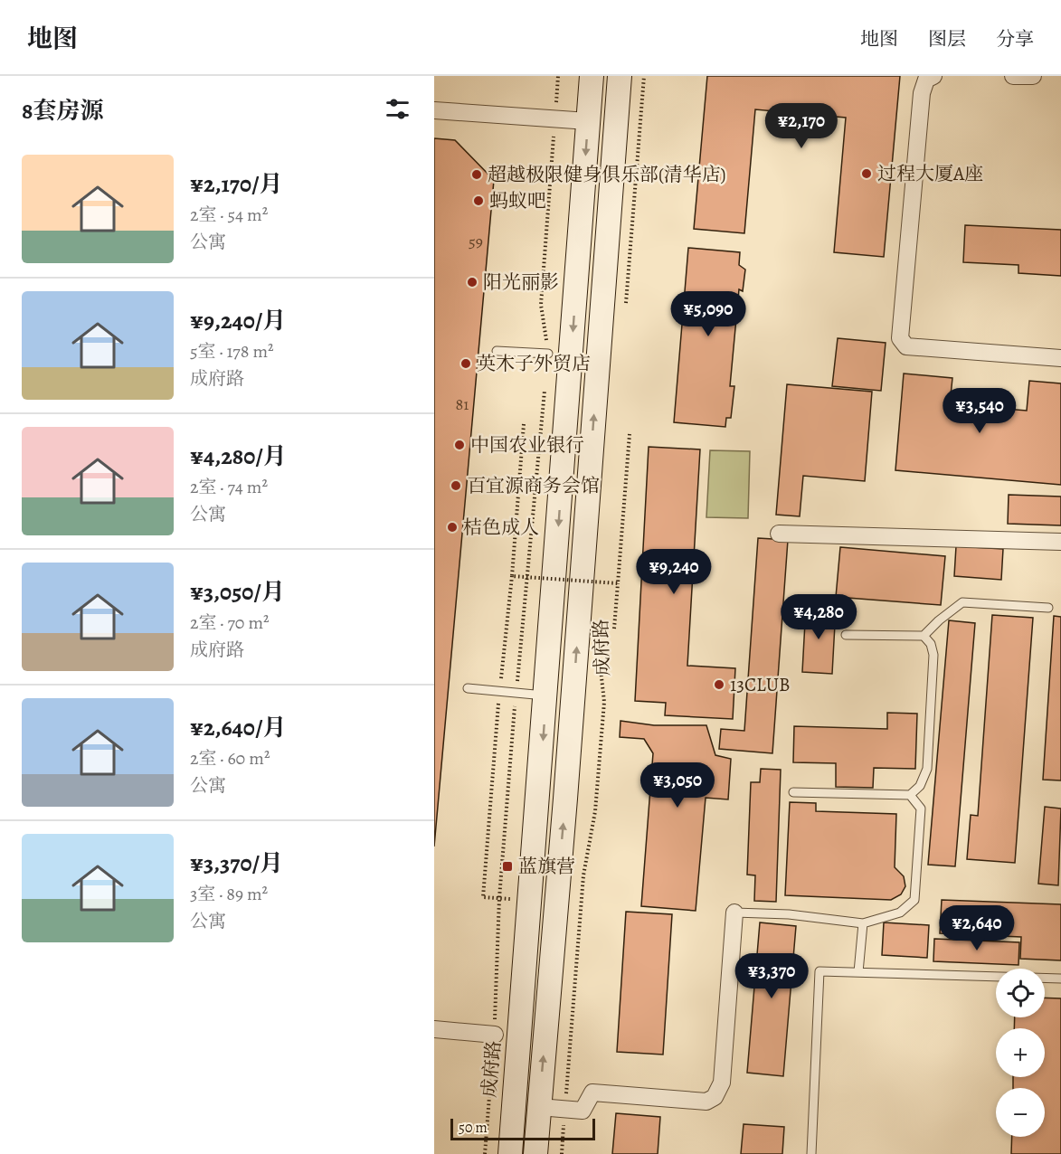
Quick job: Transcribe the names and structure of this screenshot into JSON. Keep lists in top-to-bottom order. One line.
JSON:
{"streets":{"main road":["成府路"]},"places":{"other":["过程大厦A座","超越极限健身俱乐部(清华店)","蚂蚁吧","阳光丽影","英木子外贸店","中国农业银行","百宜源商务会馆","桔色成人","13CLUB"],"transit":["蓝旗营"]},"house_numbers":["59","81"],"scale_bar":"50 m","page":{"header":"地图","nav":["地图","图层","分享"],"heading":"8套房源","price":["¥2,170","¥5,090","¥3,540","¥9,240","¥4,280","¥3,050","¥2,640","¥3,370"],"list":[{"name":"¥2,170/月","note":"2室 · 54 m² · 公寓"},{"name":"¥9,240/月","note":"5室 · 178 m² · 成府路"},{"name":"¥4,280/月","note":"2室 · 74 m² · 公寓"},{"name":"¥3,050/月","note":"2室 · 70 m² · 成府路"},{"name":"¥2,640/月","note":"2室 · 60 m² · 公寓"},{"name":"¥3,370/月","note":"3室 · 89 m² · 公寓"}],"map_buttons":["+","−"],"scale":"50 m"}}
